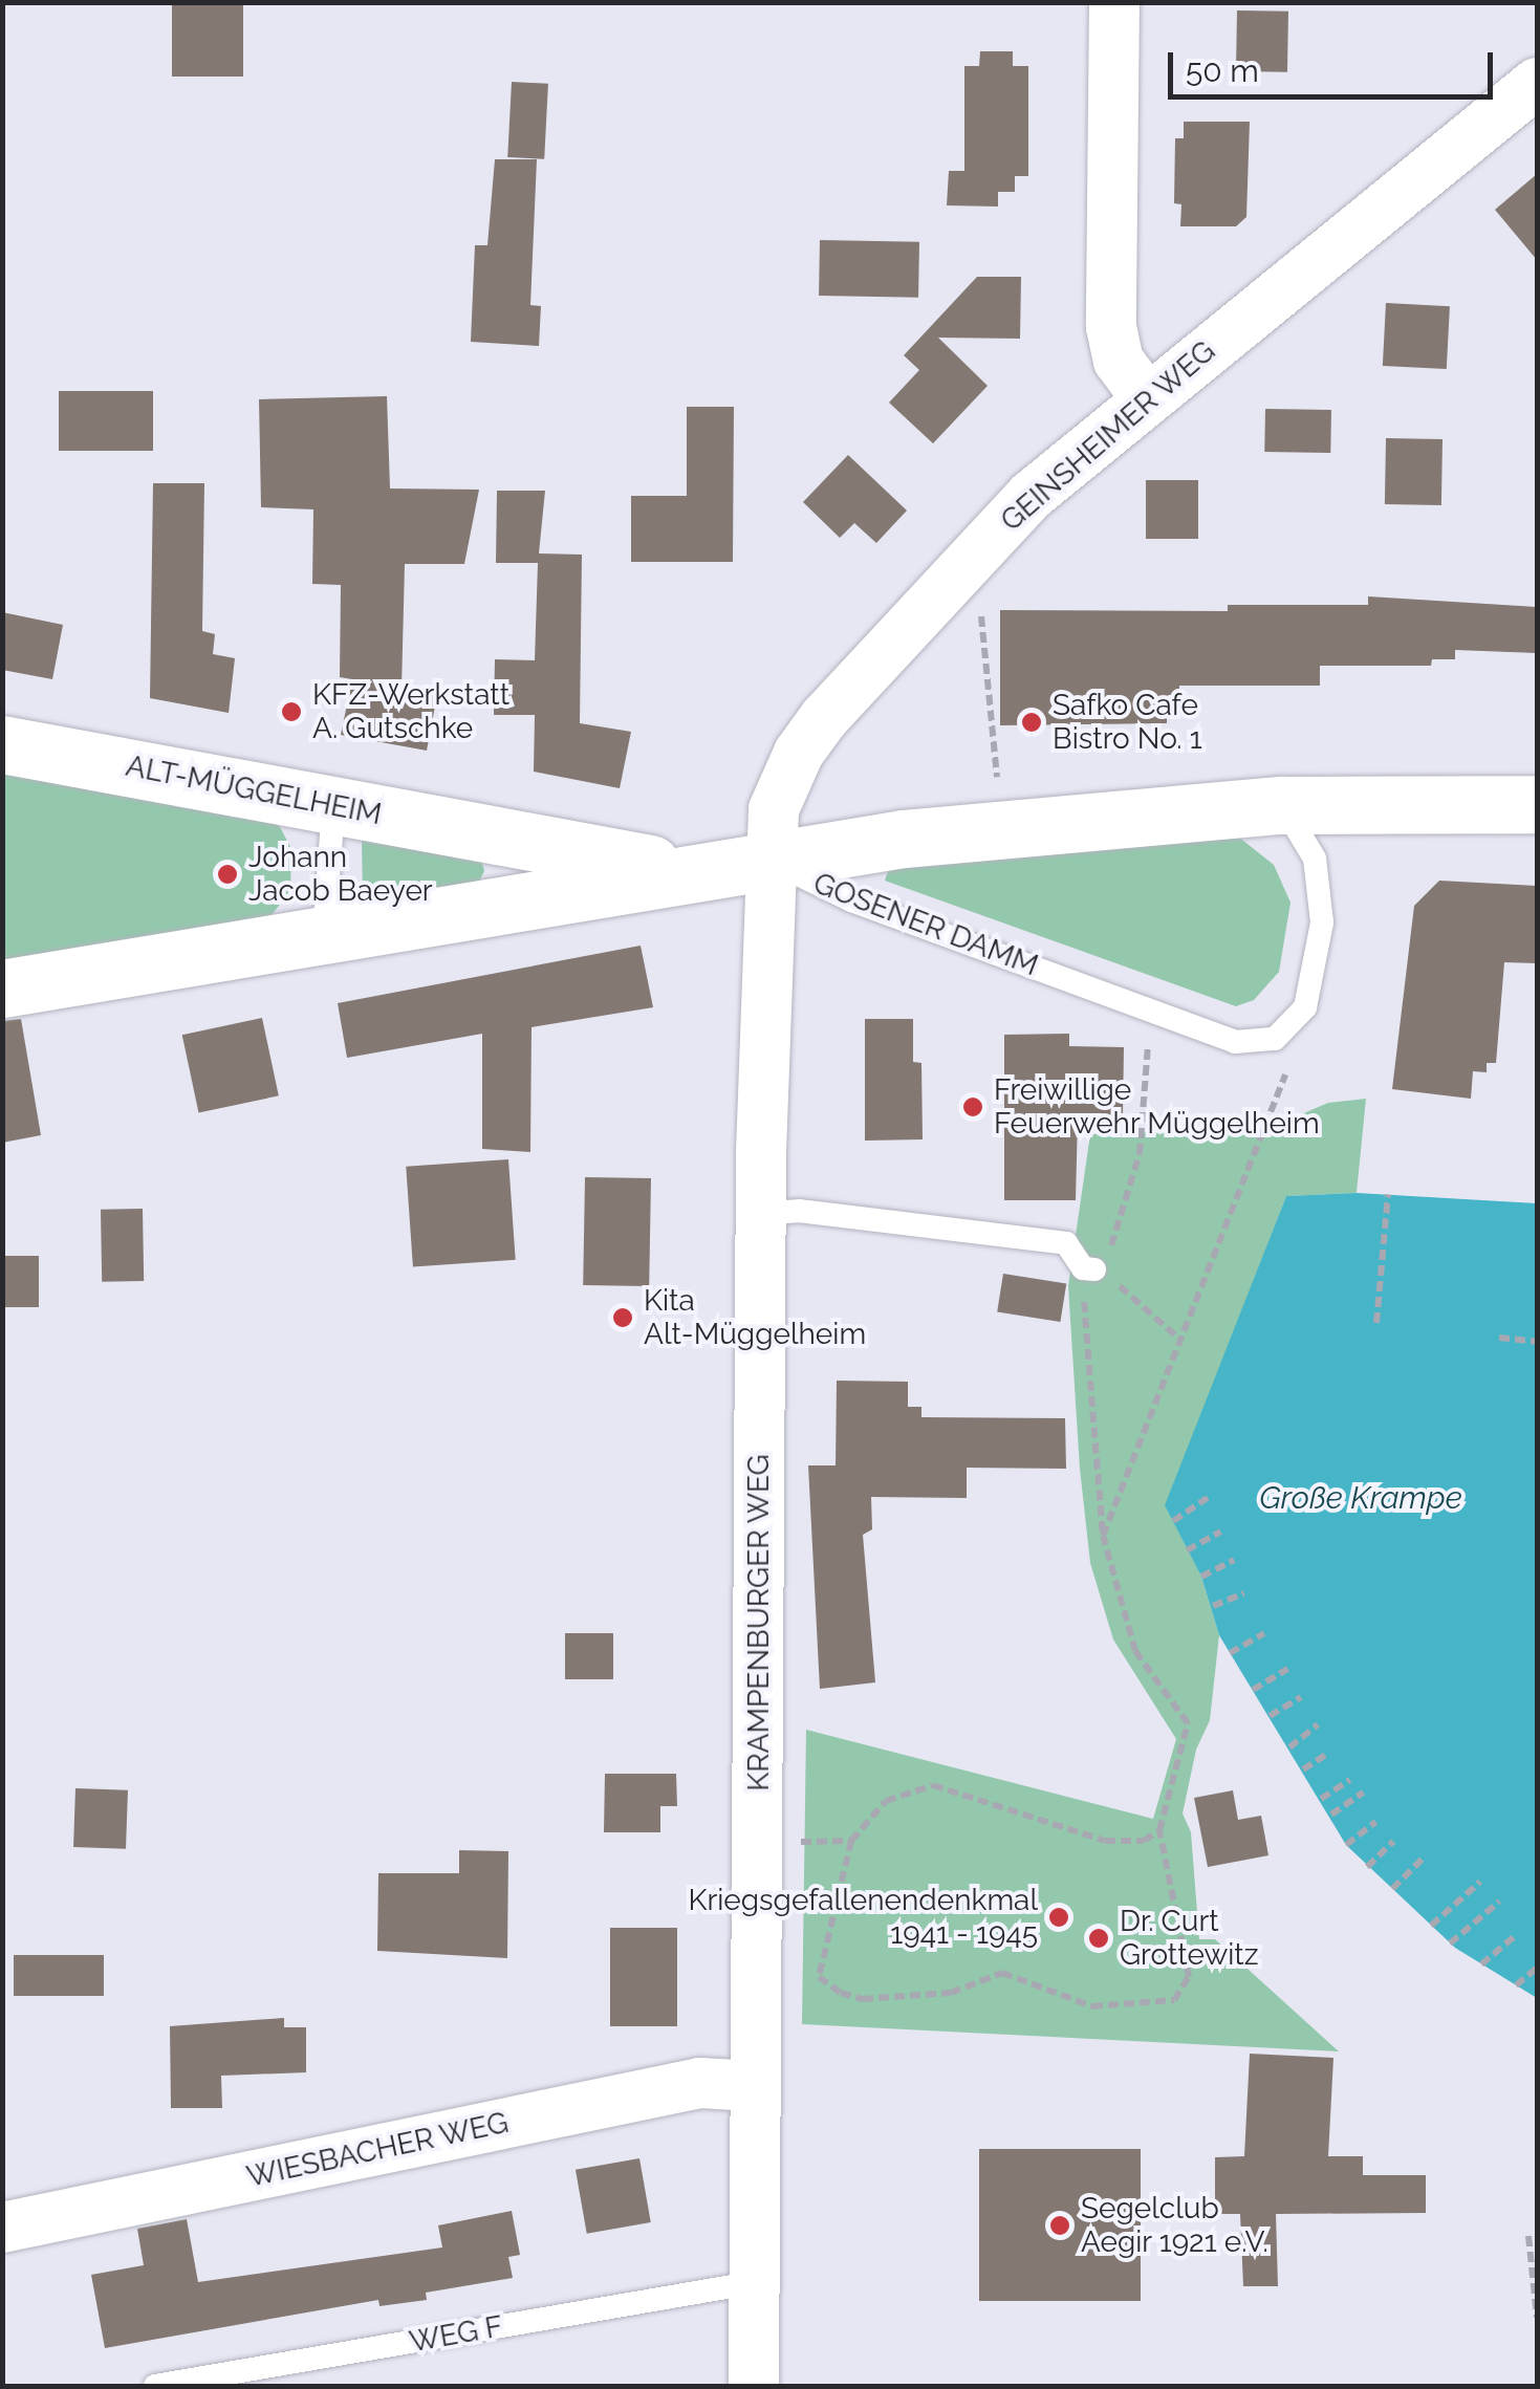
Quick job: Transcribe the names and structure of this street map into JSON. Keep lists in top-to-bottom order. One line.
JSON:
{"streets":{"main road":["ALT-MÜGGELHEIM","GOSENER DAMM"],"street":["GEINSHEIMER WEG","KRAMPENBURGER WEG","WIESBACHER WEG"],"lane":["WEG F"]},"crossings":[["GEINSHEIMER WEG","ALT-MÜGGELHEIM"],["GEINSHEIMER WEG","GOSENER DAMM"],["GEINSHEIMER WEG","KRAMPENBURGER WEG"],["ALT-MÜGGELHEIM","GOSENER DAMM"],["ALT-MÜGGELHEIM","KRAMPENBURGER WEG"],["GOSENER DAMM","KRAMPENBURGER WEG"],["KRAMPENBURGER WEG","WIESBACHER WEG"],["KRAMPENBURGER WEG","WEG F"]],"water":["Große Krampe"],"places":["KFZ-Werkstatt A. Gutschke","Safko Cafe Bistro No. 1","Johann Jacob Baeyer","Freiwillige Feuerwehr Müggelheim","Kita Alt-Müggelheim","Kriegsgefallenendenkmal 1941 - 1945","Dr. Curt Grottewitz","Segelclub Aegir 1921 e.V."],"scale_bar":"50 m"}
